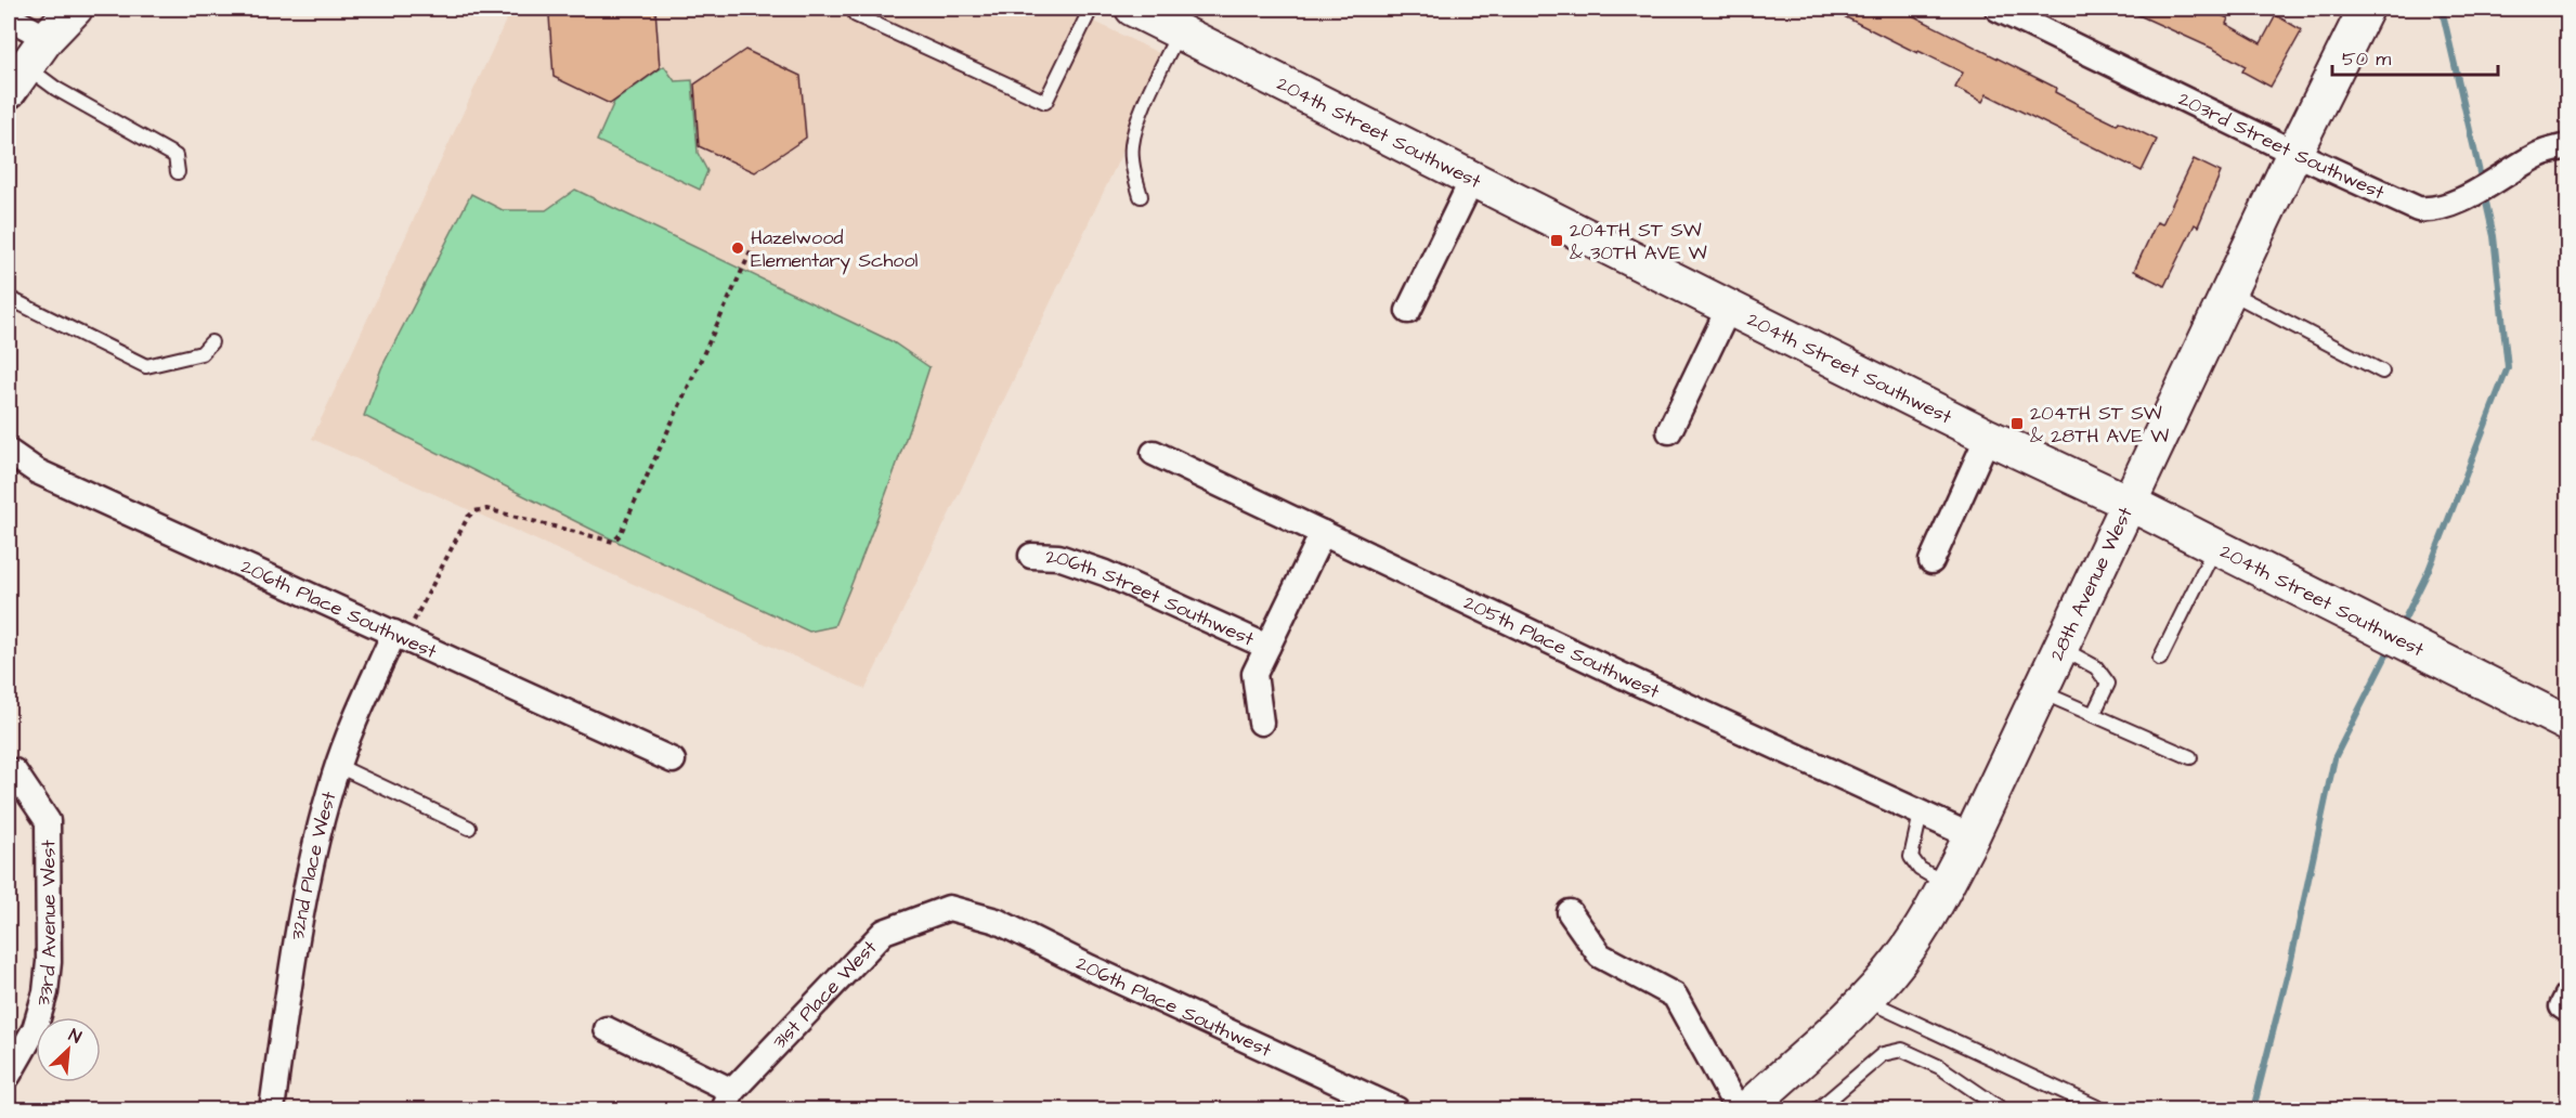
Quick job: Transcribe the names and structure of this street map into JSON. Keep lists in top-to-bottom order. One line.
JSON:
{"streets":{"street":["204th Street Southwest","203rd Street Southwest","28th Avenue West","206th Street Southwest","206th Place Southwest","205th Place Southwest","32nd Place West","33rd Avenue West","31st Place West"]},"crossings":[["204th Street Southwest","28th Avenue West"],["203rd Street Southwest","28th Avenue West"],["28th Avenue West","205th Place Southwest"],["206th Place Southwest","32nd Place West"],["206th Place Southwest","31st Place West"]],"places":{"transit":["204TH ST SW & 30TH AVE W","204TH ST SW & 28TH AVE W"],"other":["Hazelwood Elementary School"]},"scale_bar":"50 m","north":"top right"}
